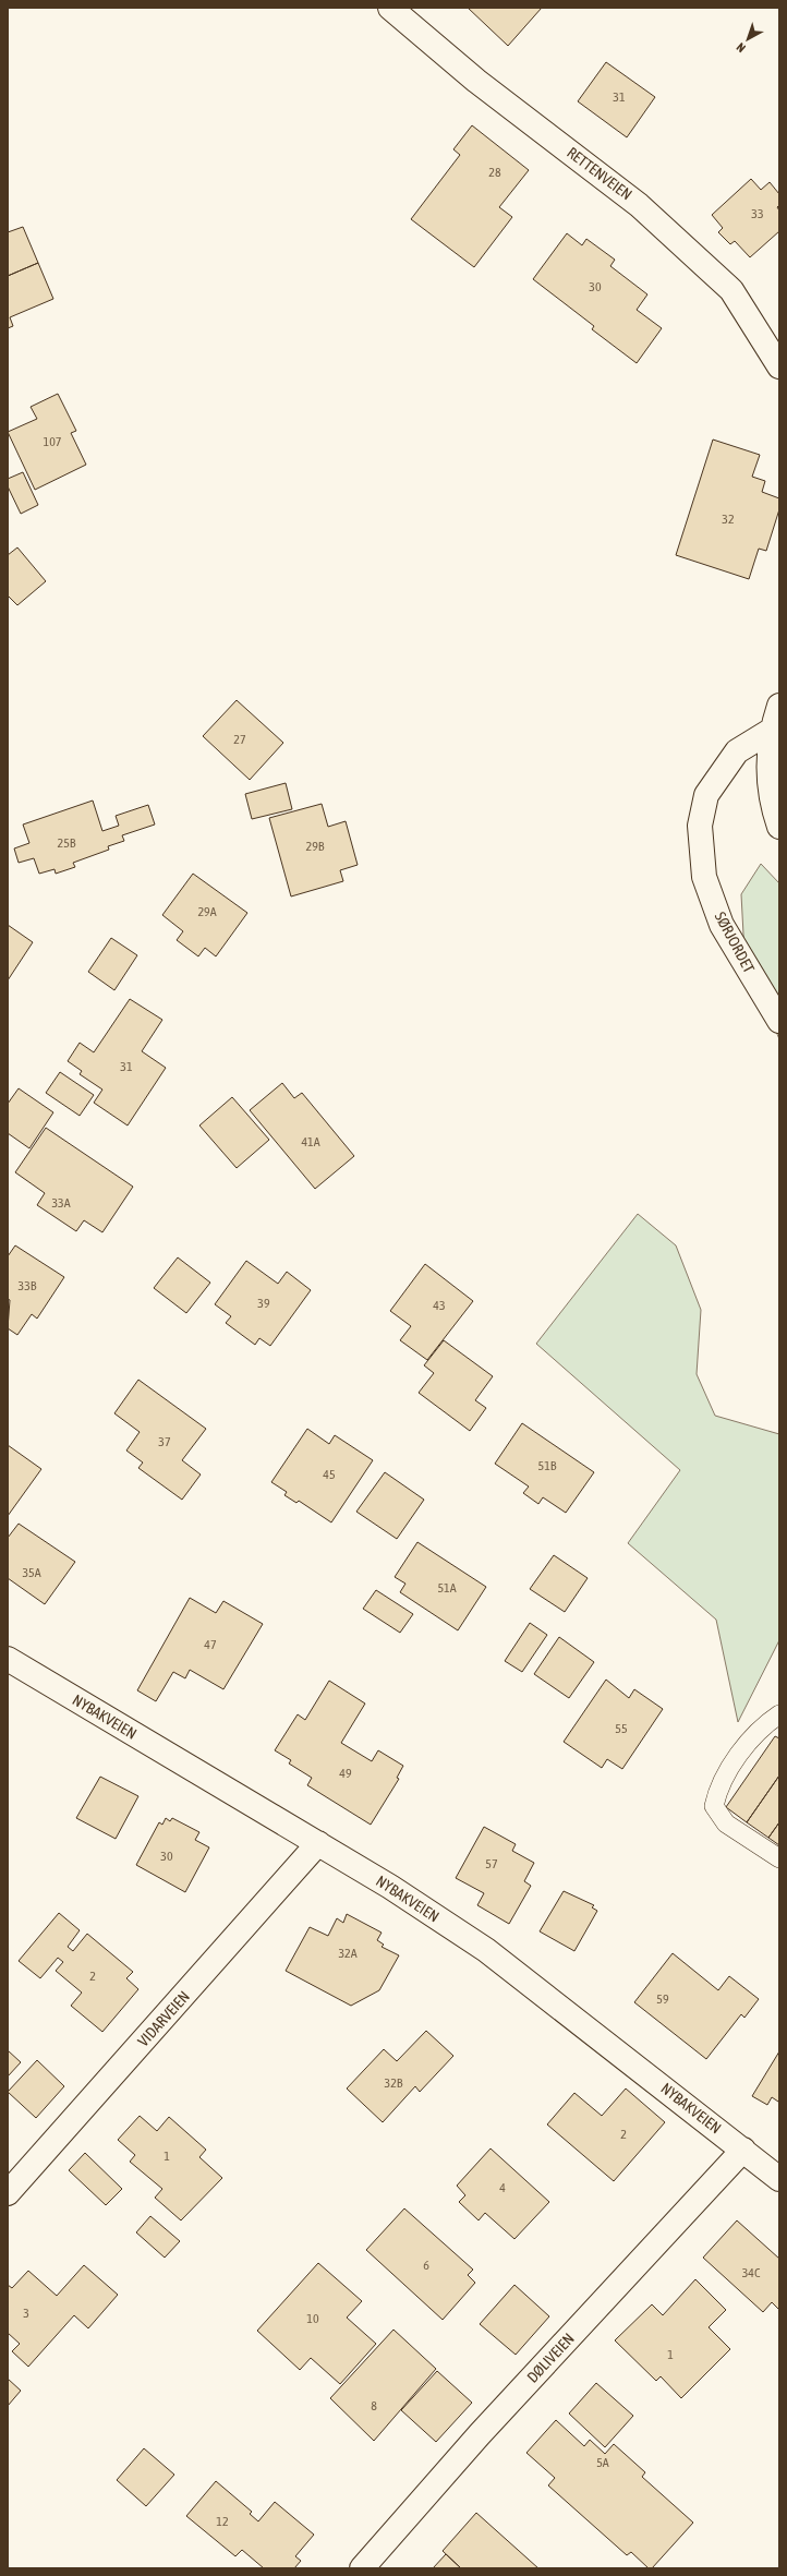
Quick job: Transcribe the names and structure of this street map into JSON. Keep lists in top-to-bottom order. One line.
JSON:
{"streets":{"street":["RETTENVEIEN","SØRJORDET","NYBAKVEIEN","VIDARVEIEN","DØLIVEIEN"]},"crossings":[["NYBAKVEIEN","VIDARVEIEN"],["NYBAKVEIEN","DØLIVEIEN"]],"house_numbers":["31","28","33","30","107","32","27","25B","29B","29A","31","41A","33A","33B","39","43","37","51B","45","35A","51A","47","55","49","30","57","32A","2","59","32B","2","1","4","6","34C","3","10","1","8","5A","12"],"north":"bottom left"}
